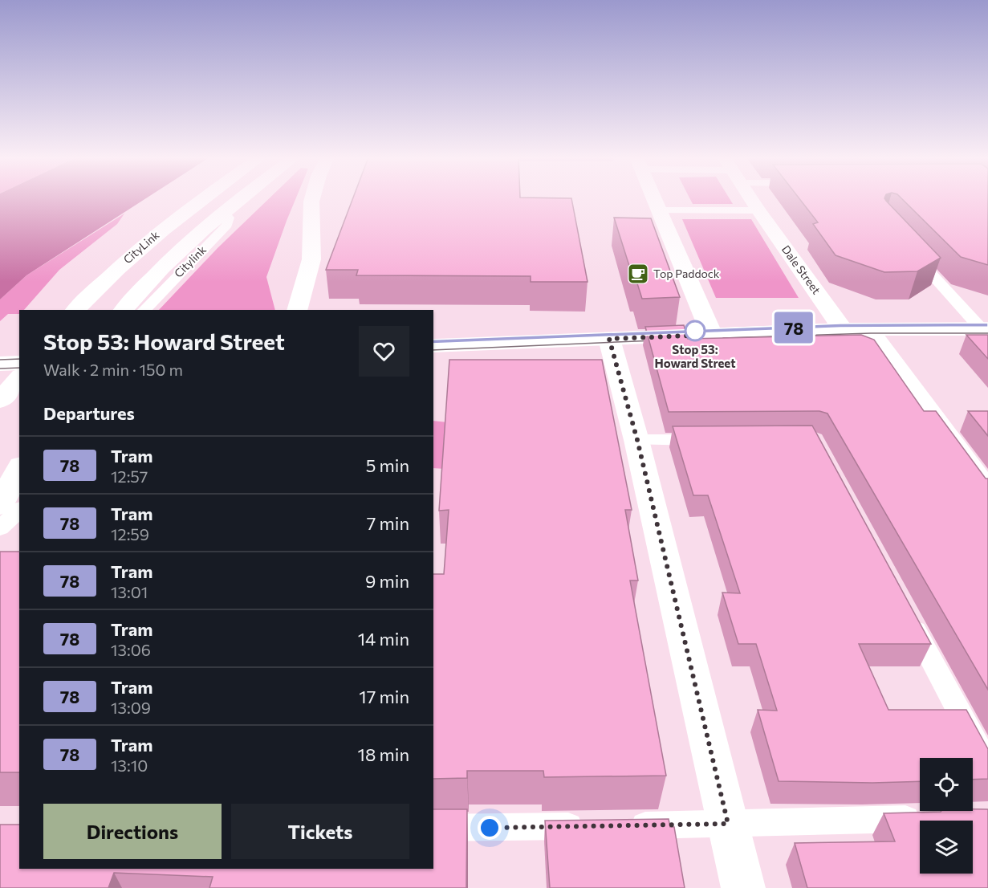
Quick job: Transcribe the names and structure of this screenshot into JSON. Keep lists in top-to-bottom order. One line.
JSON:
{"streets":{"main road":["CityLink","Dale Street"],"lane":["Citylink"]},"places":{"cafe":["Top Paddock"],"other":["Stop 53: Howard Street"]},"lines":["tram line 78"],"page":{"on_map":"78","heading":[["Stop 53: Howard Street","Walk · 2 min · 150 m"],"Departures"],"list":[{"mark":"78","name":"Tram","note":"12:57","value":"5 min"},{"mark":"78","name":"Tram","note":"12:59","value":"7 min"},{"mark":"78","name":"Tram","note":"13:01","value":"9 min"},{"mark":"78","name":"Tram","note":"13:06","value":"14 min"},{"mark":"78","name":"Tram","note":"13:09","value":"17 min"},{"mark":"78","name":"Tram","note":"13:10","value":"18 min"}],"buttons":["Directions","Tickets"]}}
